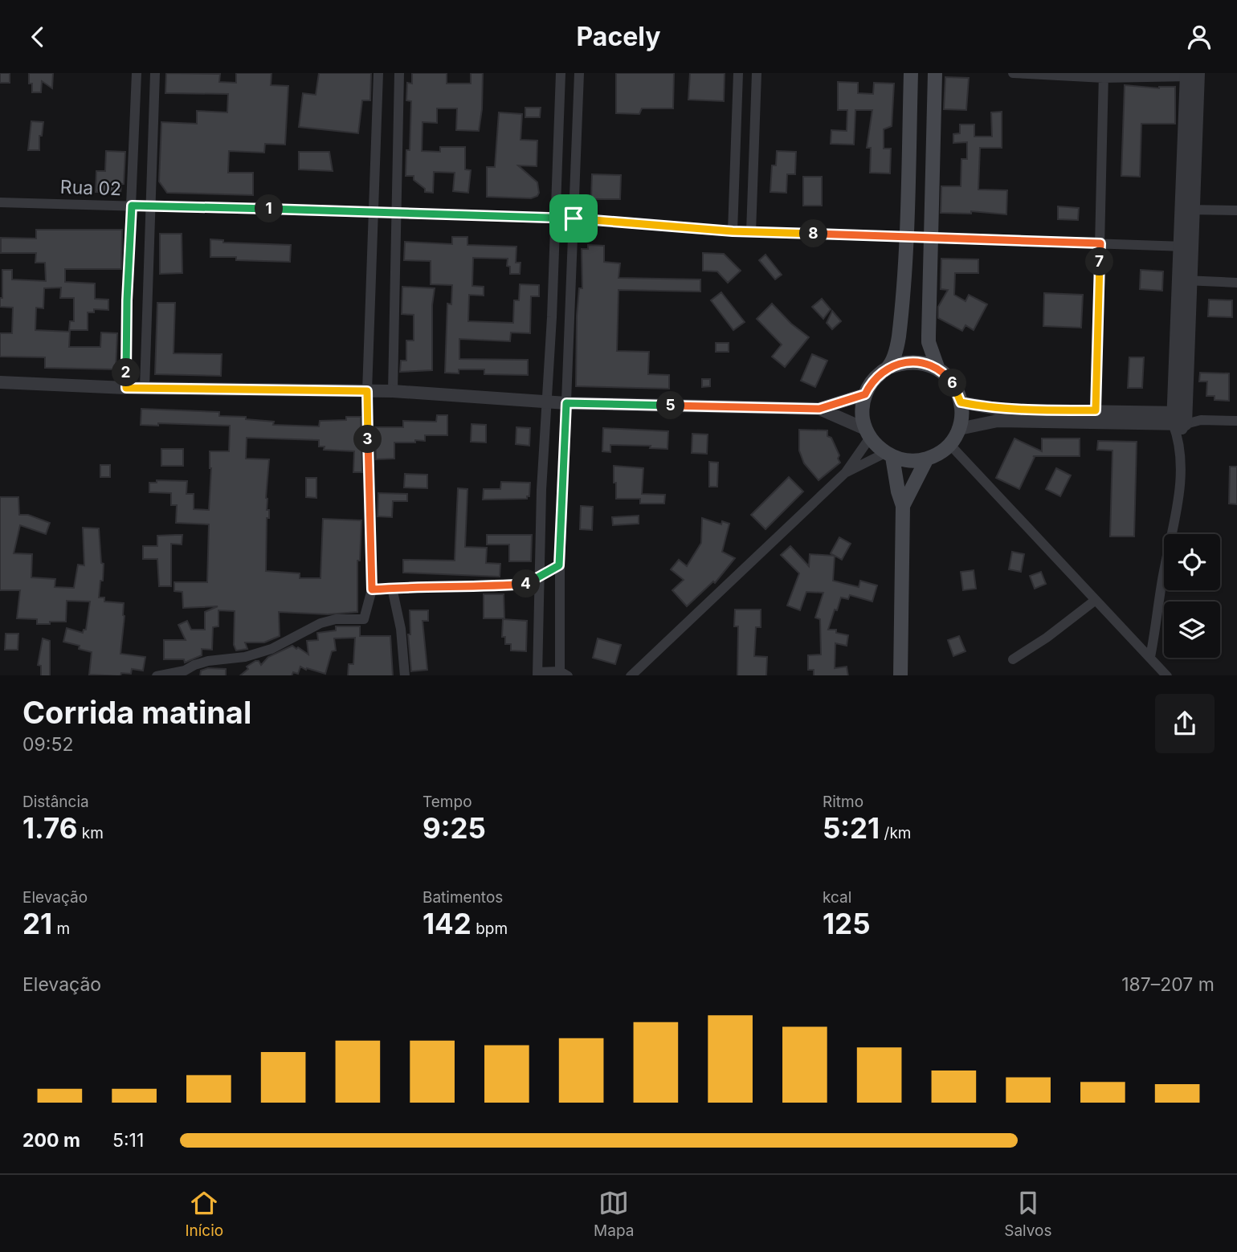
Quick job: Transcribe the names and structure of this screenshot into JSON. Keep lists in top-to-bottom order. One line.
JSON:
{"streets":{"street":["Rua 02"]},"page":{"header":"Pacely","pins":["1","8","7","2","6","5","3","4"],"heading":["Corrida matinal","09:52"],"stats":[["Distância","1.76 km"],["Tempo","9:25"],["Ritmo","5:21 /km"],["Elevação","21 m"],["Batimentos","142 bpm"],["kcal","125"]],"chart":["Elevação","187–207 m"],"list":[{"name":"200 m","note":"5:11"}],"tabs":["Início","Mapa","Salvos"]}}
